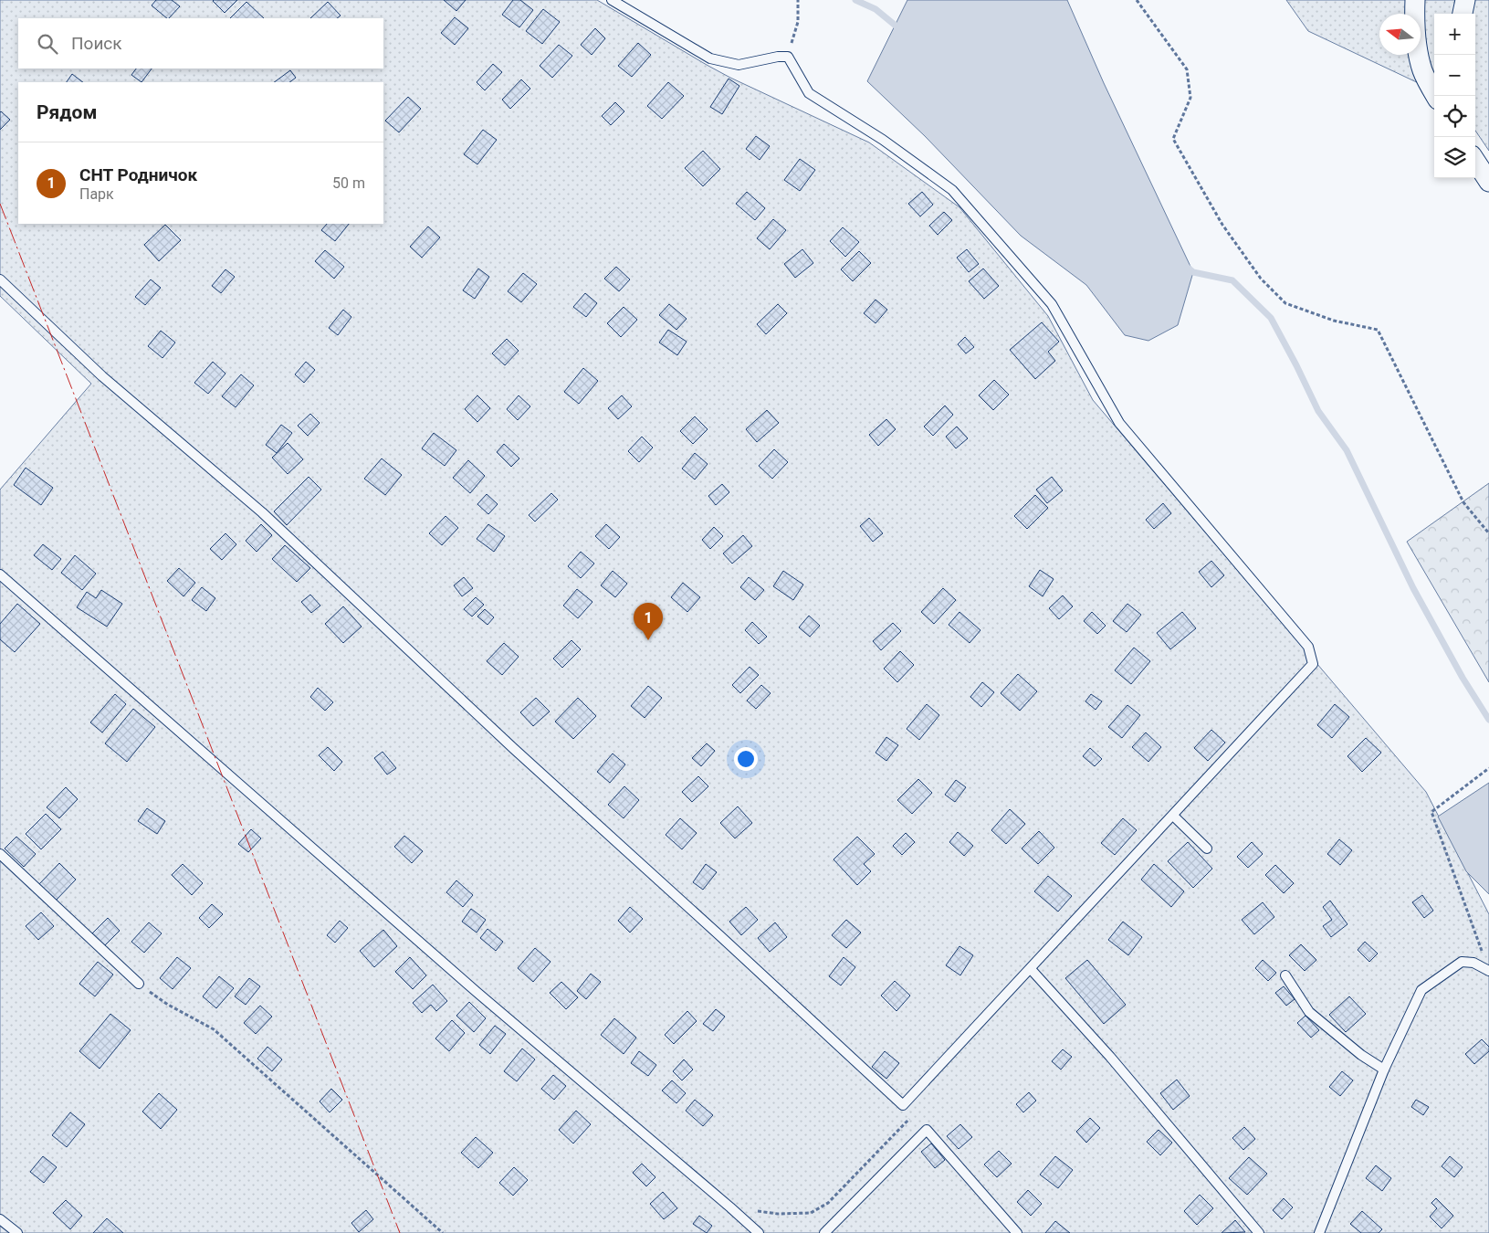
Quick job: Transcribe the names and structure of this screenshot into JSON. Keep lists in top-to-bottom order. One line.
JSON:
{"north":"left","page":{"map_buttons":["+","−"],"search":"Поиск","heading":"Рядом","list":[{"mark":"1","name":"СНТ Родничок","note":"Парк","value":"50 m"}],"pins":"1"}}
